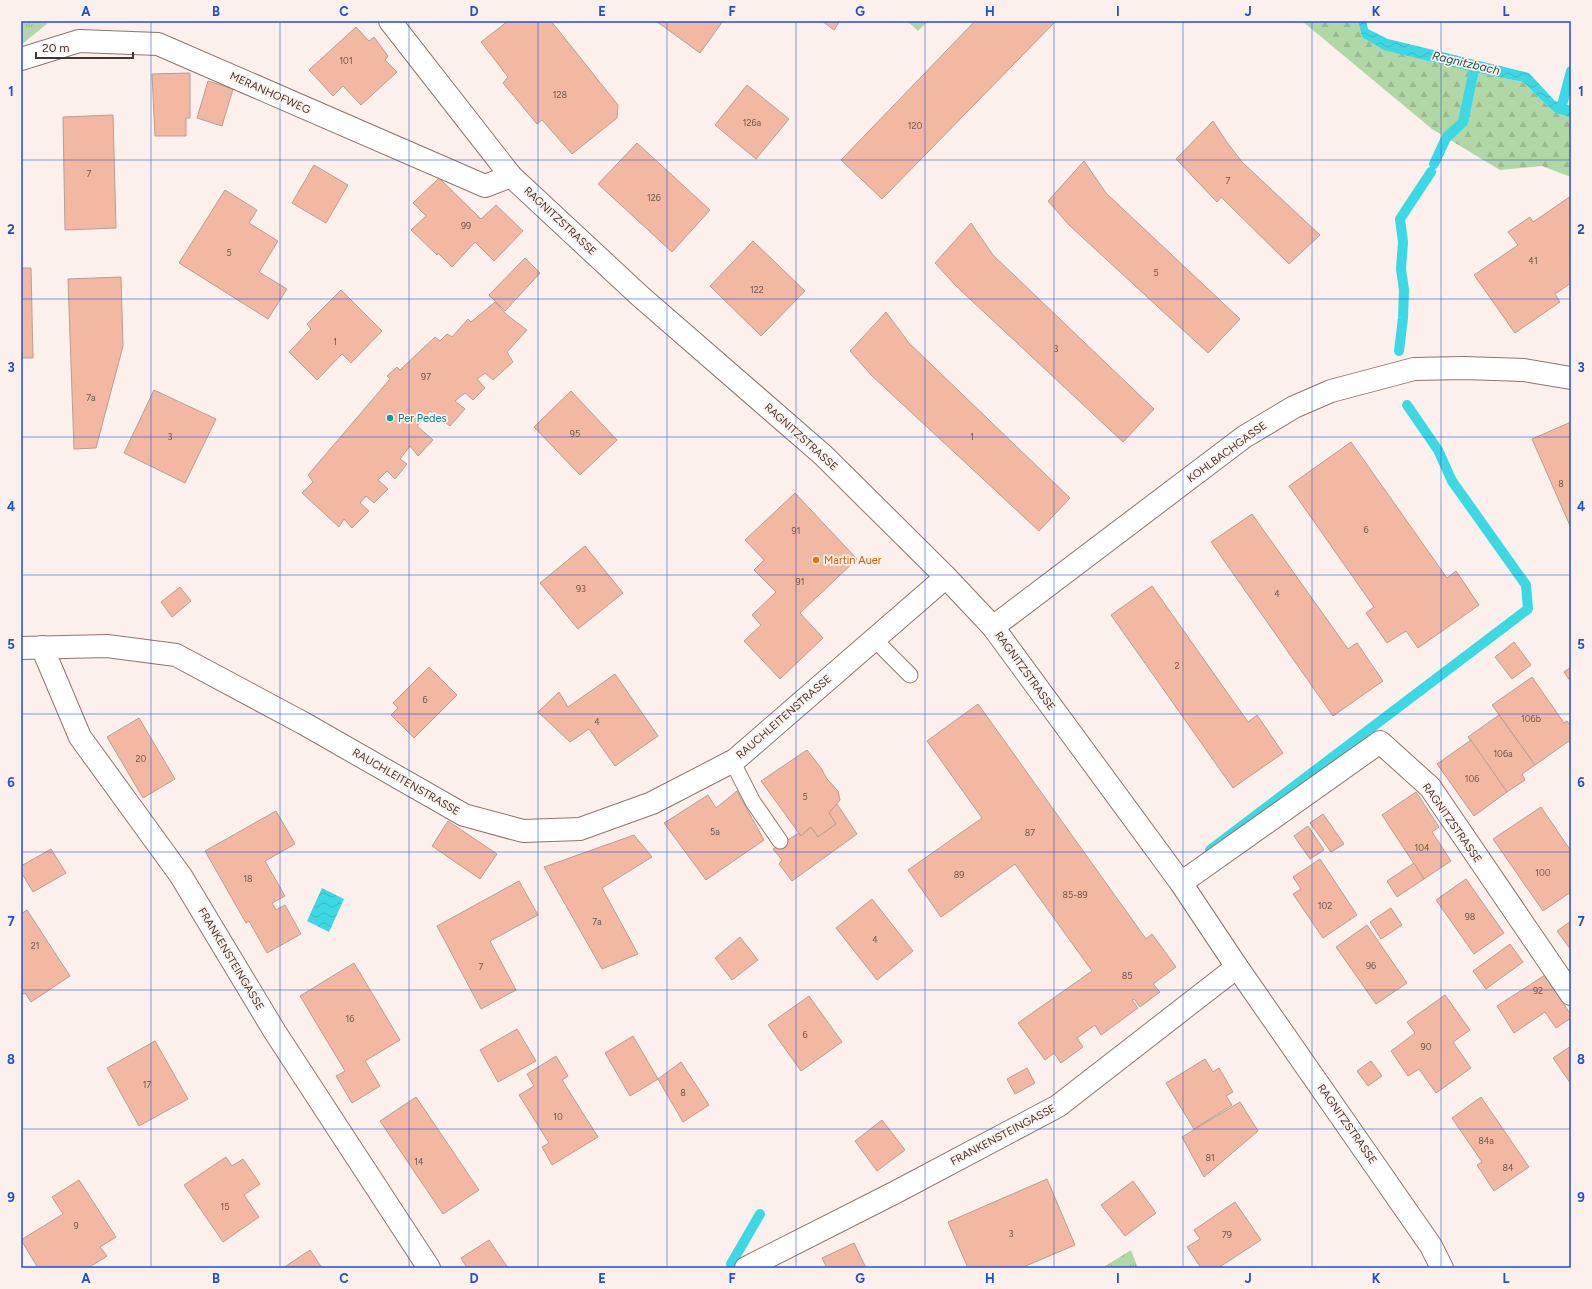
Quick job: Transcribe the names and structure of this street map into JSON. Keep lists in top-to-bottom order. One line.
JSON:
{"streets":{"street":["MERANHOFWEG","RAGNITZSTRASSE","KOHLBACHGASSE","RAUCHLEITENSTRASSE","FRANKENSTEINGASSE"]},"crossings":[["MERANHOFWEG","RAGNITZSTRASSE"],["RAGNITZSTRASSE","KOHLBACHGASSE"],["RAGNITZSTRASSE","RAUCHLEITENSTRASSE"],["RAGNITZSTRASSE","FRANKENSTEINGASSE"],["RAUCHLEITENSTRASSE","FRANKENSTEINGASSE"]],"water":["Ragnitzbach"],"places":["Per Pedes","Martin Auer"],"house_numbers":["101","128","126a","120","7","7","126","99","5","41","5","122","1","3","97","7a","95","3","1","8","6","91","91","93","4","2","6","106b","4","106a","20","106","5","5a","87","104","100","89","18","85-89","102","98","7a","4","21","96","7","85","92","16","6","90","17","8","10","84a","81","14","84","15","9","3","79"],"scale_bar":"20 m","grid":{"columns":["A","B","C","D","E","F","G","H","I","J","K","L"],"rows":["1","2","3","4","5","6","7","8","9"]}}
